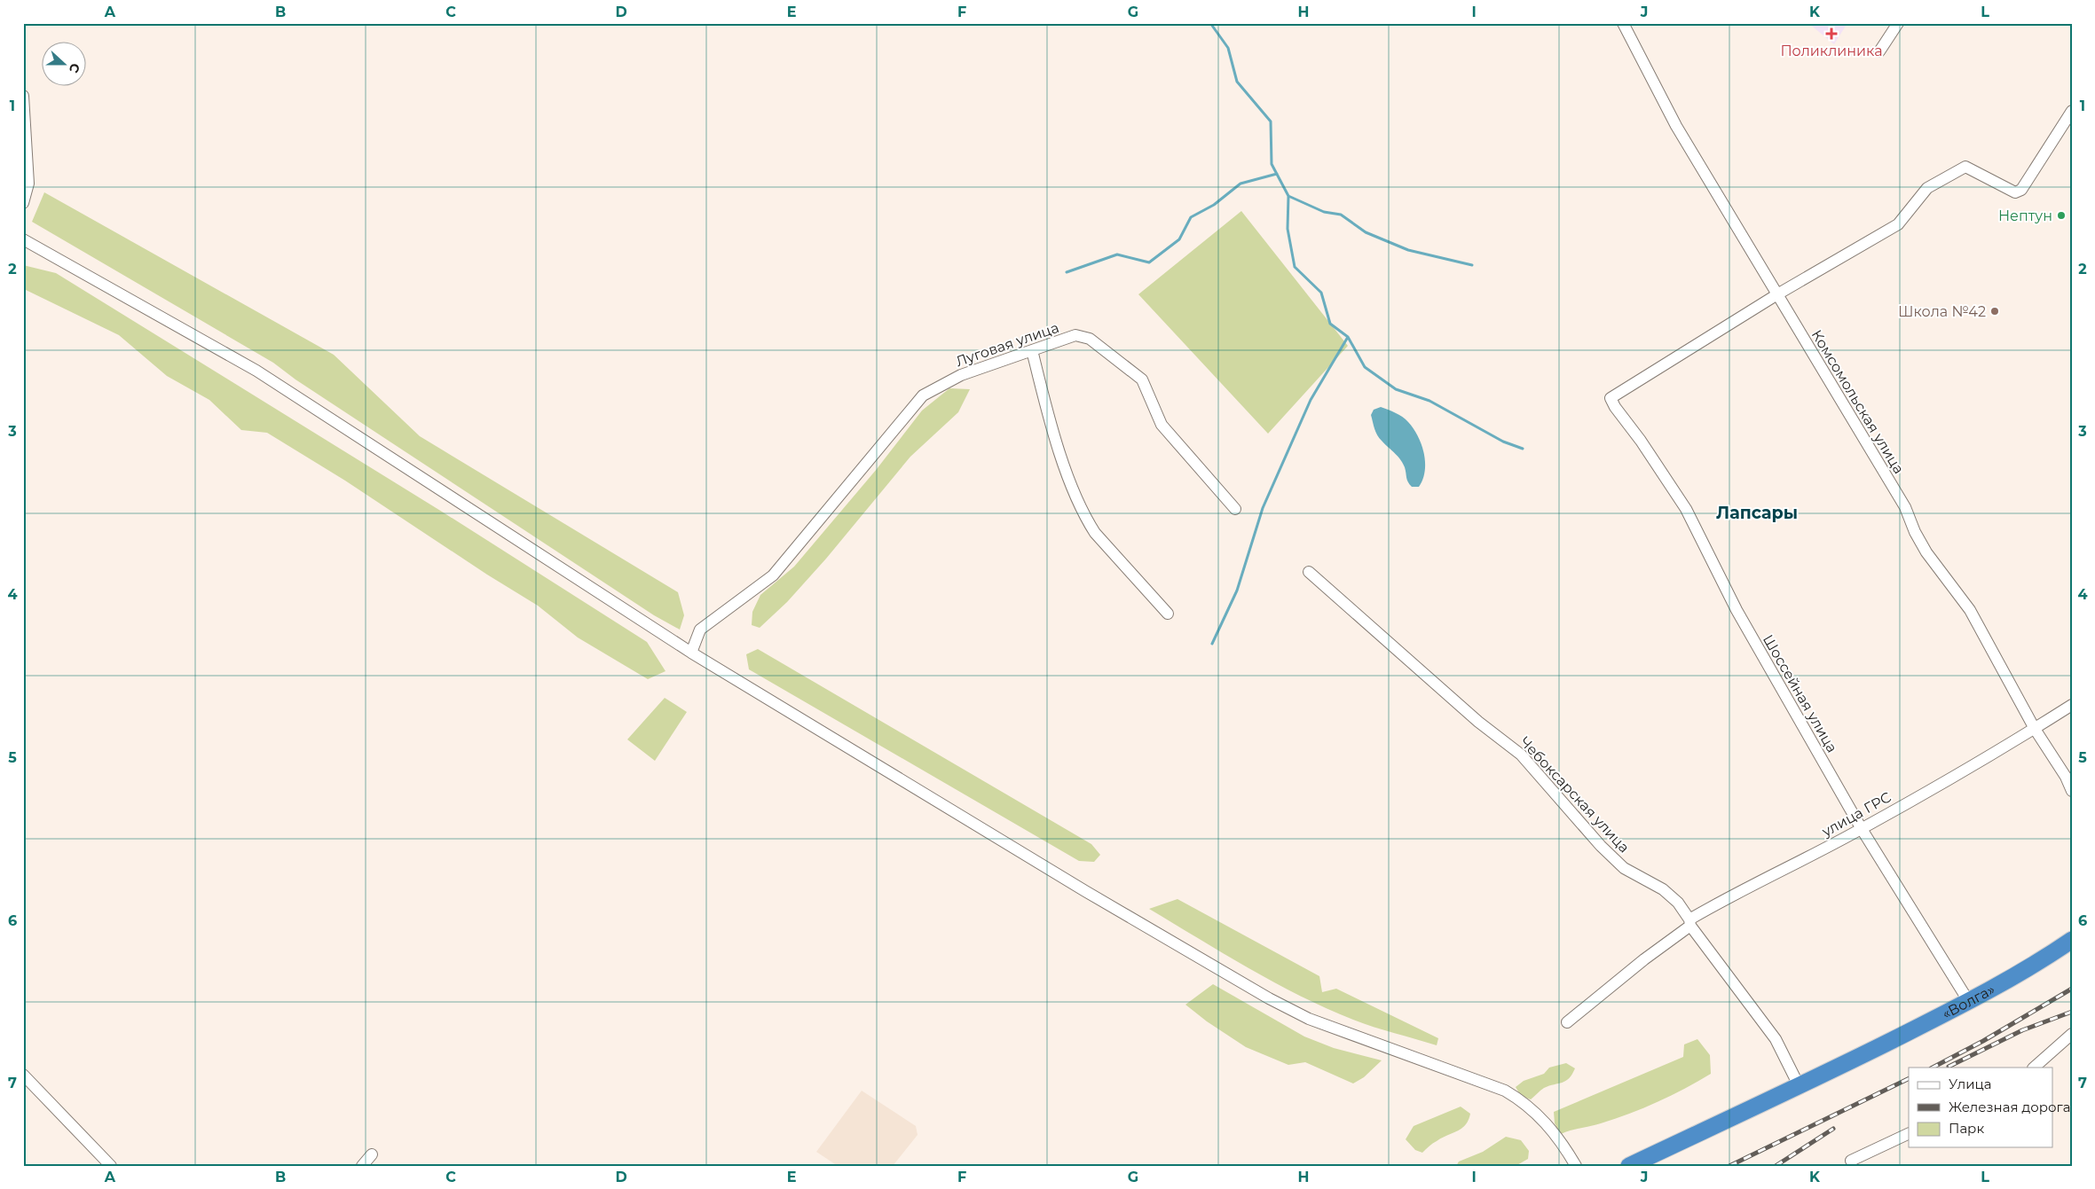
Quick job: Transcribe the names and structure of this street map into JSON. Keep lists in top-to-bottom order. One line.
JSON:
{"streets":{"highway":["«Волга»"],"street":["Луговая улица","Комсомольская улица","Шоссейная улица","Чебоксарская улица","улица ГРС"]},"crossings":[["Комсомольская улица","Шоссейная улица"],["Комсомольская улица","улица ГРС"],["Шоссейная улица","улица ГРС"],["Шоссейная улица","«Волга»"],["Чебоксарская улица","улица ГРС"],["Чебоксарская улица","«Волга»"]],"districts":["Лапсары"],"places":{"health":["Поликлиника"],"other":["Нептун","Школа №42"]},"legend":["Улица","Железная дорога","Парк"],"north":"right","grid":{"columns":["A","B","C","D","E","F","G","H","I","J","K","L"],"rows":["1","2","3","4","5","6","7"]}}
